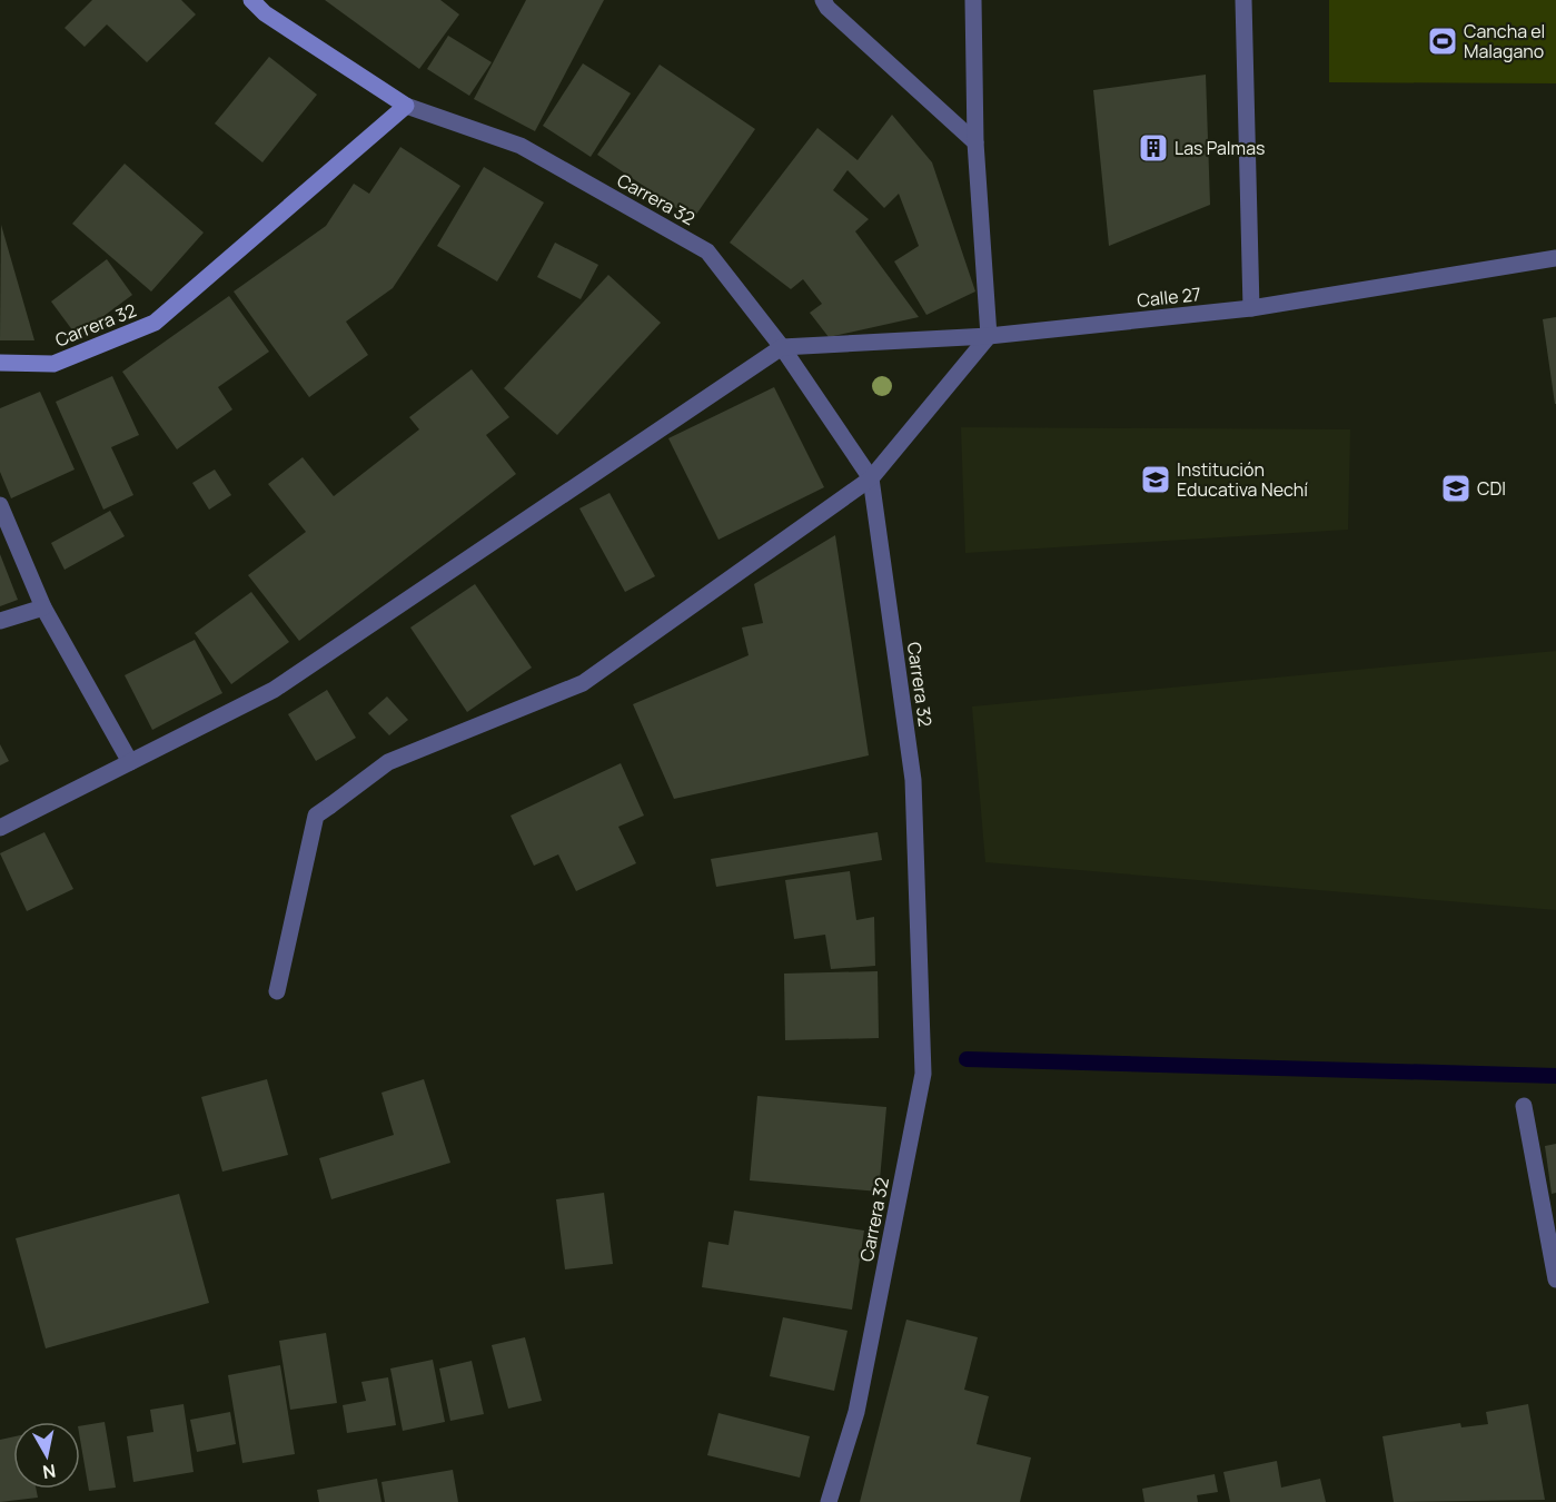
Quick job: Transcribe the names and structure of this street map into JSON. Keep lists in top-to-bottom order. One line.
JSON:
{"streets":{"main road":["Carrera 32"],"street":["Calle 27"]},"crossings":[["Carrera 32","Calle 27"]],"places":{"sports":["Cancha el Malagano"],"building":["Las Palmas"],"school or university":["Institución Educativa Nechí","CDI"]},"north":"bottom"}
